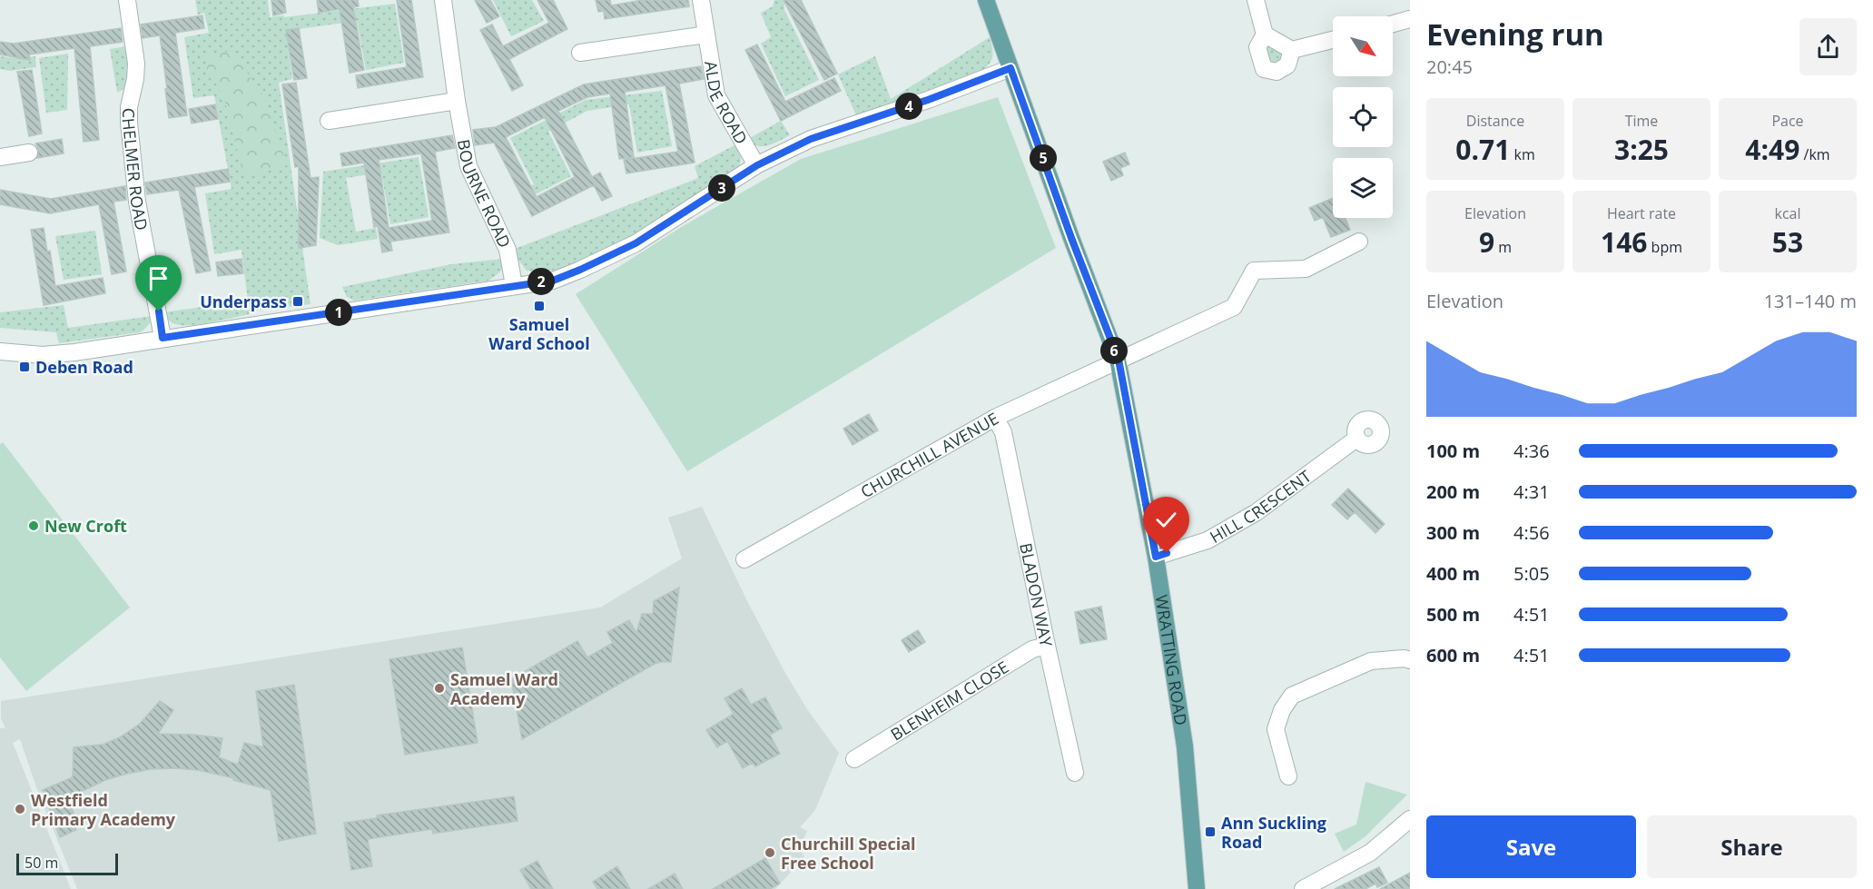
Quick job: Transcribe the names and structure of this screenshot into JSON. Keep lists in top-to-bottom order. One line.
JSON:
{"streets":{"main road":["WRATTING ROAD"],"street":["ALDE ROAD","CHELMER ROAD","BOURNE ROAD","CHURCHILL AVENUE","HILL CRESCENT","BLADON WAY","BLENHEIM CLOSE"]},"crossings":[["CHURCHILL AVENUE","BLADON WAY"],["CHURCHILL AVENUE","WRATTING ROAD"],["HILL CRESCENT","WRATTING ROAD"],["BLADON WAY","BLENHEIM CLOSE"]],"places":{"transit":["Underpass","Samuel Ward School","Deben Road","Ann Suckling Road"],"other":["New Croft","Samuel Ward Academy","Westfield Primary Academy","Churchill Special Free School"]},"scale_bar":"50 m","north":"bottom right","page":{"heading":["Evening run","20:45"],"pins":["4","5","3","2","1","6"],"stats":[["Distance","0.71 km"],["Time","3:25"],["Pace","4:49 /km"],["Elevation","9 m"],["Heart rate","146 bpm"],["kcal","53"]],"chart":["Elevation","131–140 m"],"list":[{"name":"100 m","note":"4:36"},{"name":"200 m","note":"4:31"},{"name":"300 m","note":"4:56"},{"name":"400 m","note":"5:05"},{"name":"500 m","note":"4:51"},{"name":"600 m","note":"4:51"}],"buttons":["Save","Share"],"scale":"50 m"}}
